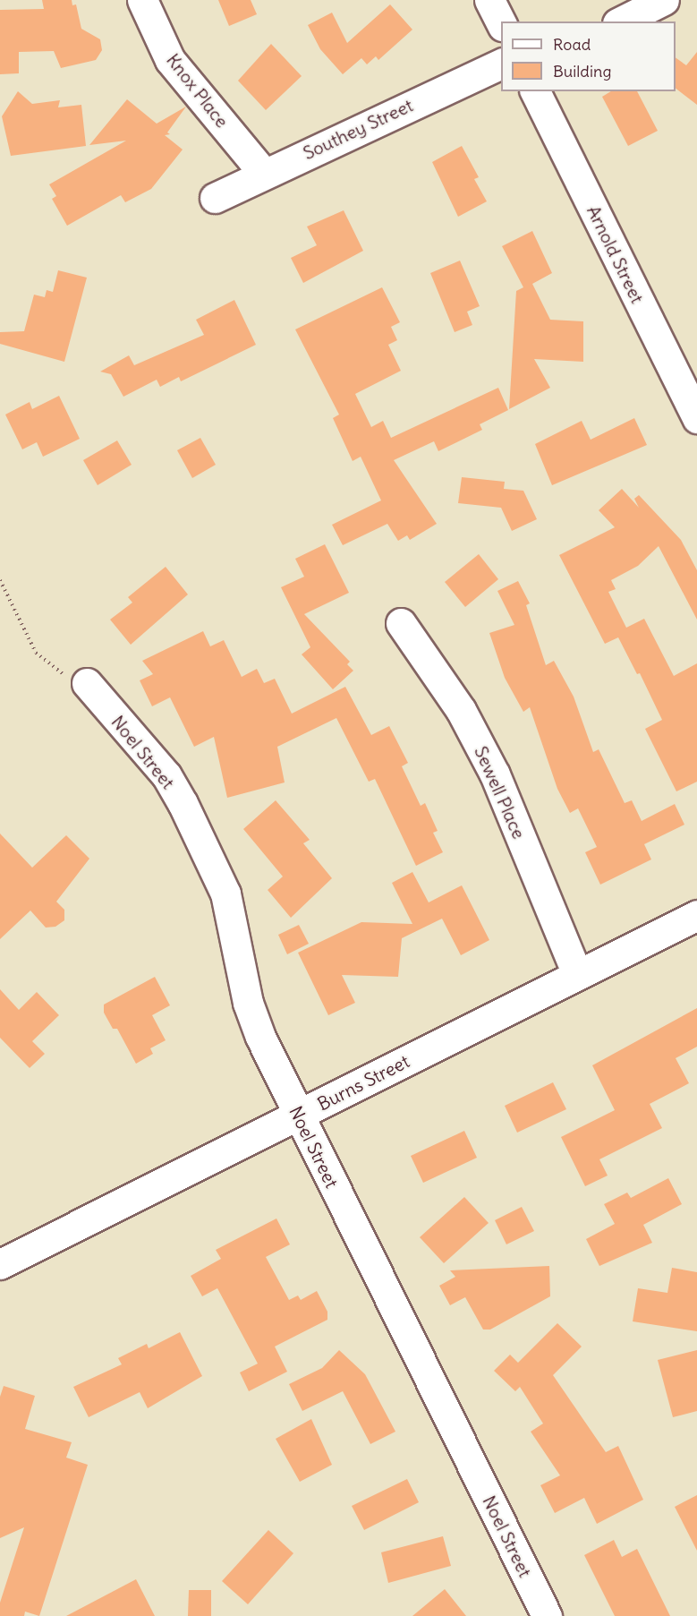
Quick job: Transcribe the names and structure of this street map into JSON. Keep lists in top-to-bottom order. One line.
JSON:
{"streets":{"street":["Knox Place","Southey Street","Arnold Street","Noel Street","Sewell Place","Burns Street"]},"crossings":[["Knox Place","Southey Street"],["Noel Street","Burns Street"],["Sewell Place","Burns Street"]],"legend":["Road","Building"]}
